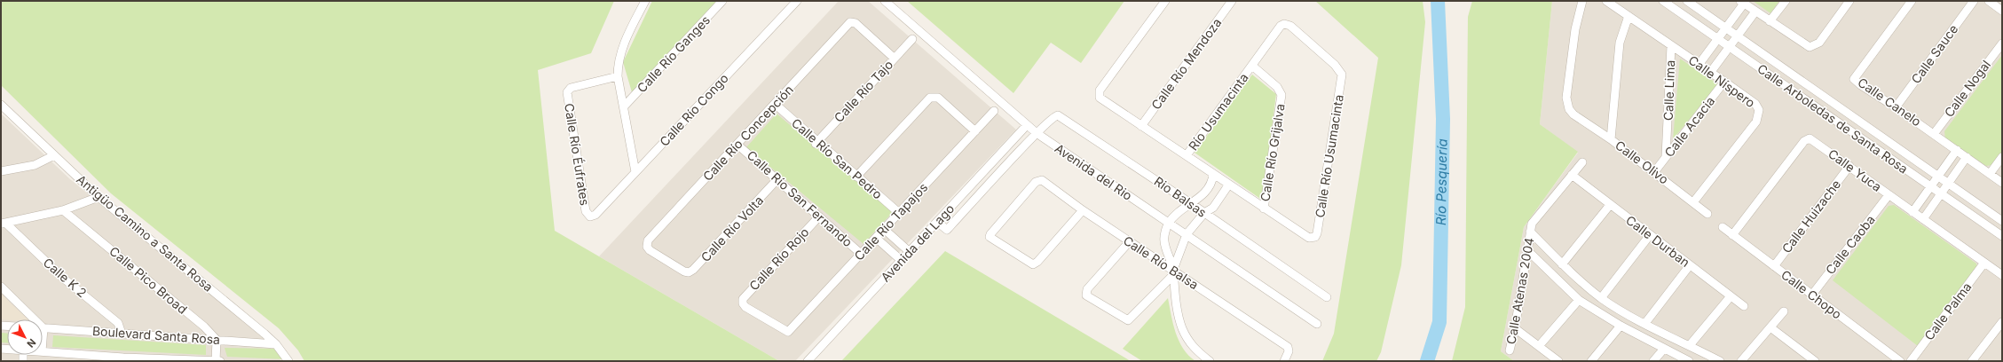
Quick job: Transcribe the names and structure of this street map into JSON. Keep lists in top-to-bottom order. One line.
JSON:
{"streets":{"street":["Calle Río Ganges","Calle Sauce","Calle Río Mendoza","Calle Níspero","Calle Nogal","Calle Lima","Calle Río Tajo","Calle Canelo","Calle Río Congo","Río Usumacinta","Calle Arboledas de Santa Rosa","Calle Acacia","Calle Río Concepción","Calle Río Grijalva","Calle Río Éufrates","Calle Río Usumacinta","Calle Río San Pedro","Calle Olivo","Calle Yuca","Avenida del Rio","Rio Balsas","Calle Río San Fernando","Calle Huizache","Calle Río Tapajos","Calle Río Volta","Antigüo Camino a Santa Rosa","Calle Durban","Avenida del Lago","Calle Caoba","Calle Río Rojo","Calle Río Balsa","Calle K 2","Calle Pico Broad","Calle Atenas 2004","Calle Chopo","Calle Palma","Boulevard Santa Rosa"]},"crossings":[["Calle Sauce","Calle Canelo"],["Calle Níspero","Calle Lima"],["Calle Níspero","Calle Acacia"],["Calle Níspero","Calle Olivo"],["Calle Nogal","Calle Canelo"],["Calle Lima","Calle Acacia"],["Calle Río Tajo","Calle Río Concepción"],["Calle Río Tajo","Calle Río San Pedro"],["Calle Río Congo","Calle Río Éufrates"],["Río Usumacinta","Calle Río Grijalva"],["Río Usumacinta","Calle Río Usumacinta"],["Calle Acacia","Calle Olivo"],["Calle Río Concepción","Calle Río San Pedro"],["Calle Río Concepción","Calle Río San Fernando"],["Calle Río Concepción","Calle Río Volta"],["Calle Río San Pedro","Calle Río Tapajos"],["Calle Yuca","Calle Huizache"],["Calle Yuca","Calle Caoba"],["Calle Yuca","Calle Chopo"],["Calle Yuca","Calle Palma"],["Avenida del Rio","Rio Balsas"],["Avenida del Rio","Avenida del Lago"],["Rio Balsas","Avenida del Lago"],["Calle Río San Fernando","Calle Río Tapajos"],["Calle Río San Fernando","Calle Río Volta"],["Calle Río San Fernando","Calle Río Rojo"],["Calle Huizache","Calle Chopo"],["Calle Río Tapajos","Calle Río Rojo"],["Antigüo Camino a Santa Rosa","Boulevard Santa Rosa"],["Calle Durban","Calle Atenas 2004"],["Calle Caoba","Calle Chopo"],["Calle K 2","Boulevard Santa Rosa"],["Calle Pico Broad","Boulevard Santa Rosa"]],"water":["Río Pesquería"],"north":"bottom right"}
